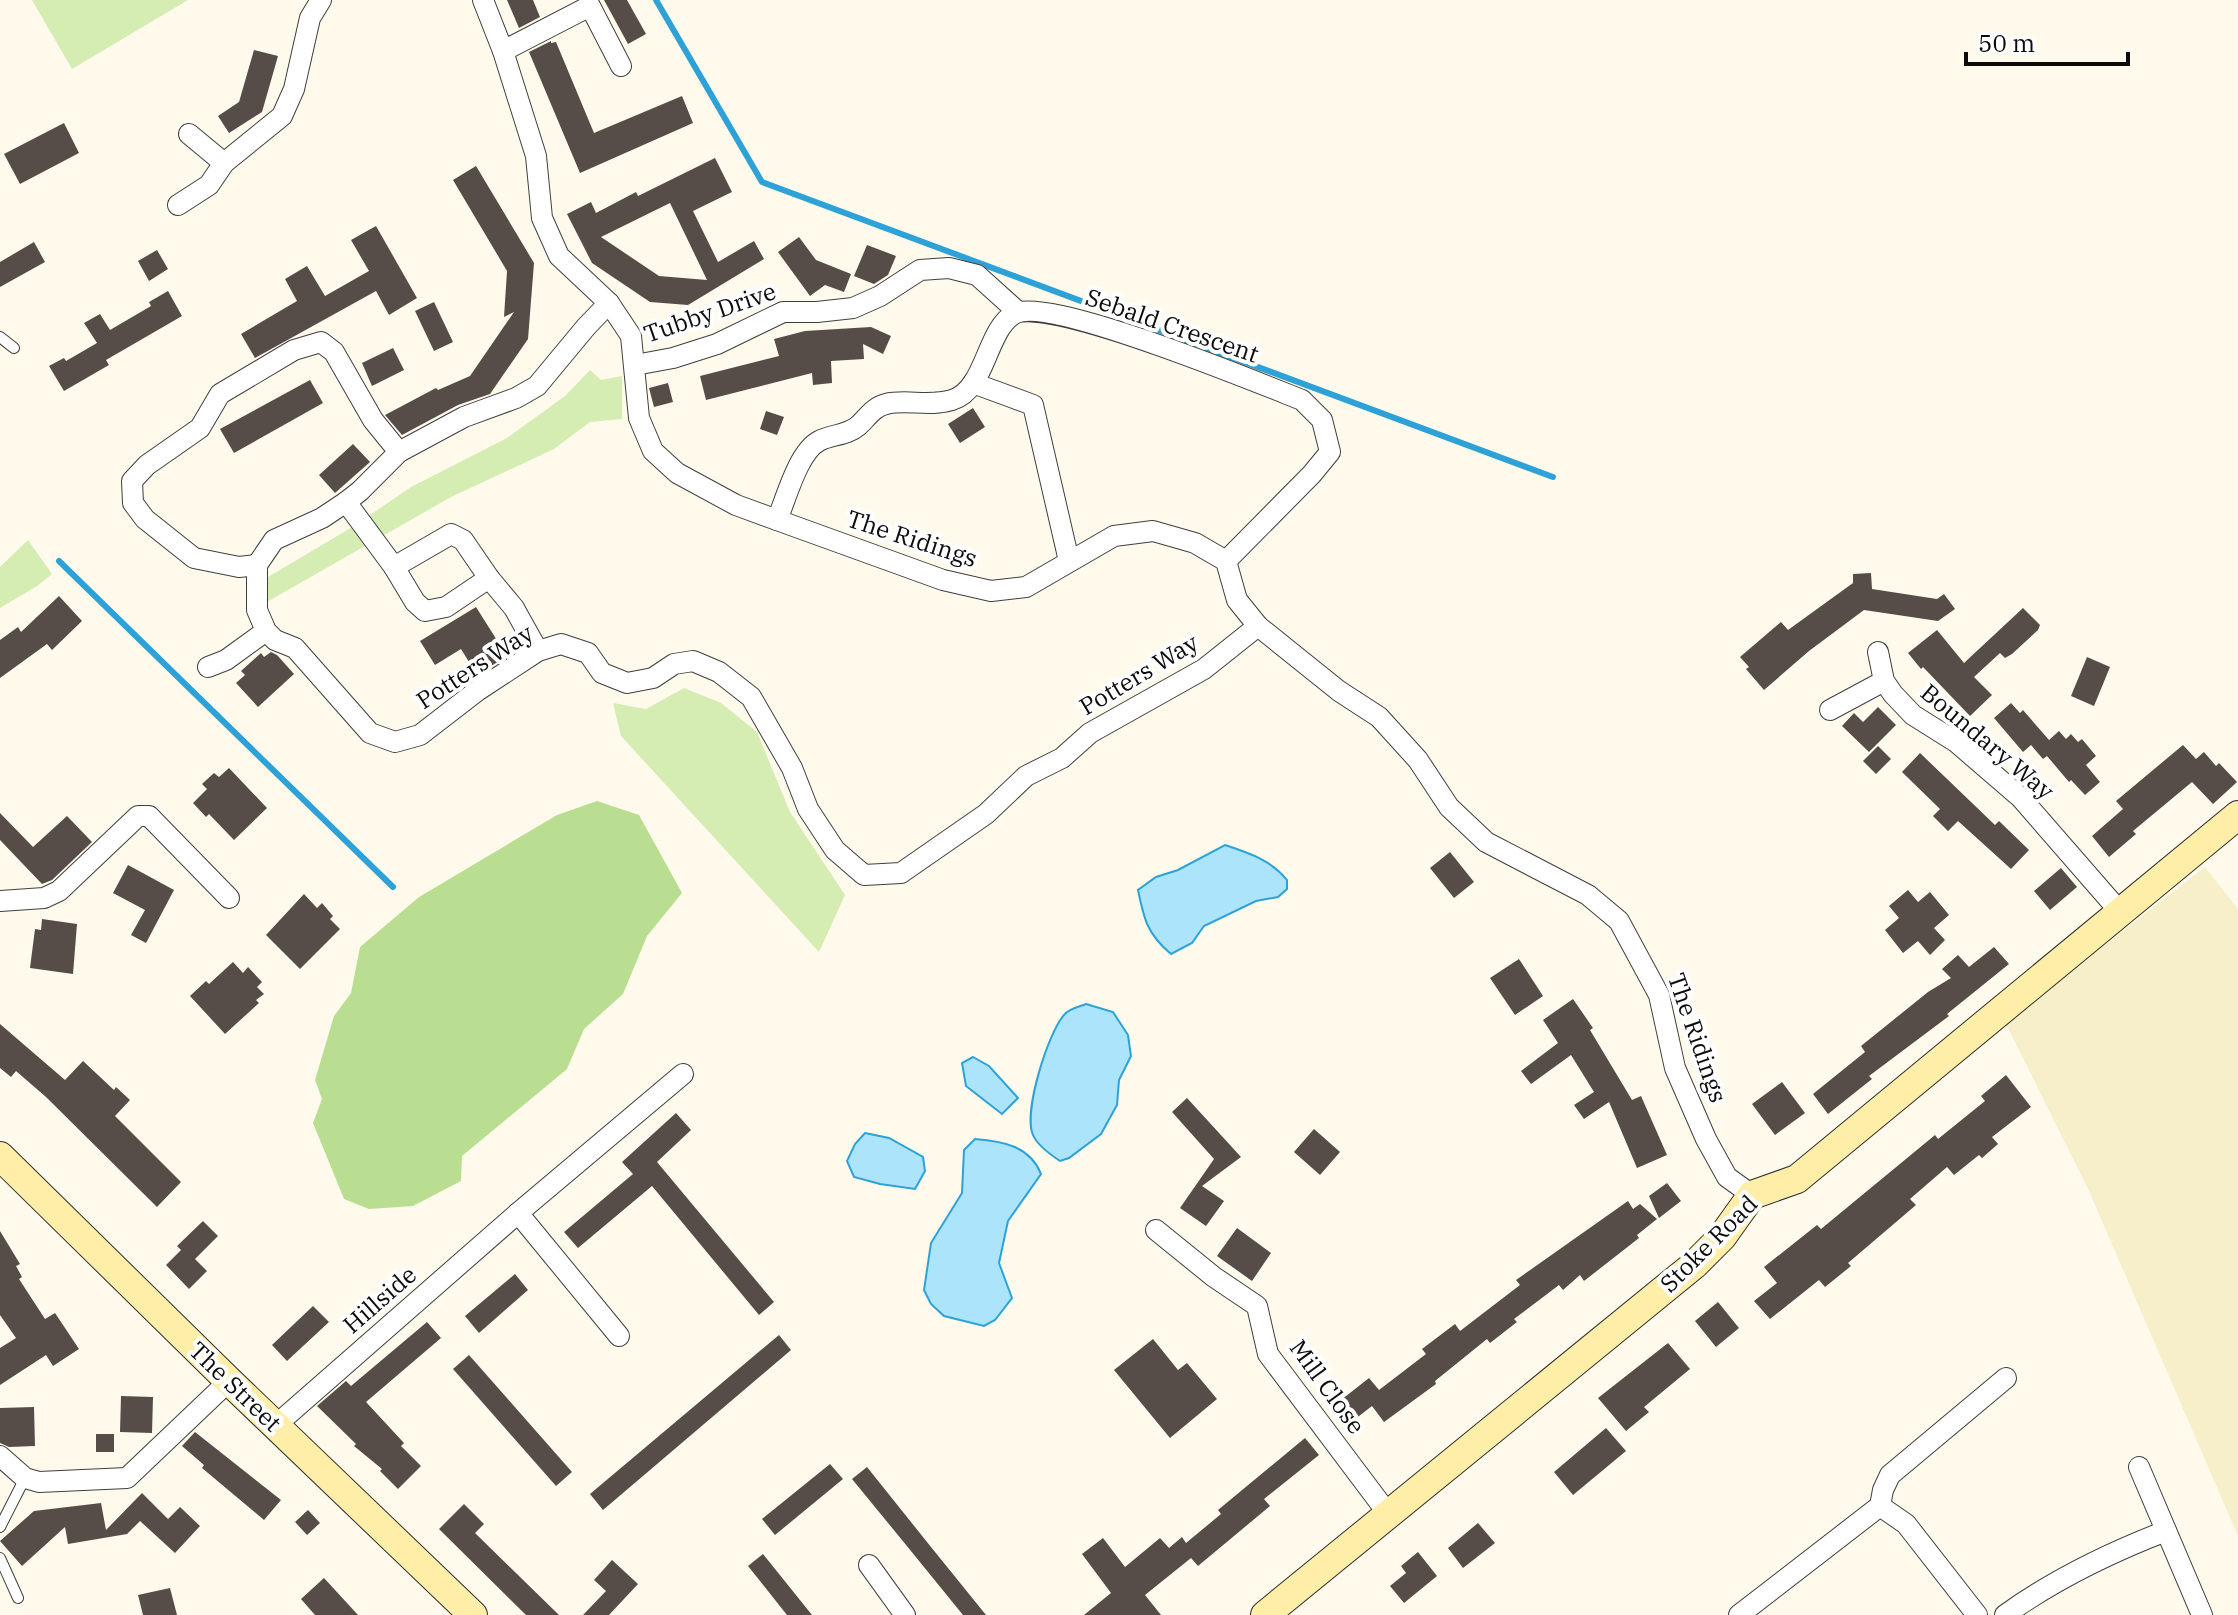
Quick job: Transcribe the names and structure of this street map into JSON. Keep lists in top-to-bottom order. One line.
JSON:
{"streets":{"street":["Tubby Drive","Sebald Crescent","The Ridings","Potters Way","Boundary Way","Stoke Road","Hillside","The Street","Mill Close"]},"crossings":[["Tubby Drive","Sebald Crescent"],["Tubby Drive","The Ridings"],["Sebald Crescent","The Ridings"],["The Ridings","Potters Way"],["The Ridings","Stoke Road"],["Boundary Way","Stoke Road"],["Stoke Road","Mill Close"],["Hillside","The Street"]],"scale_bar":"50 m"}
